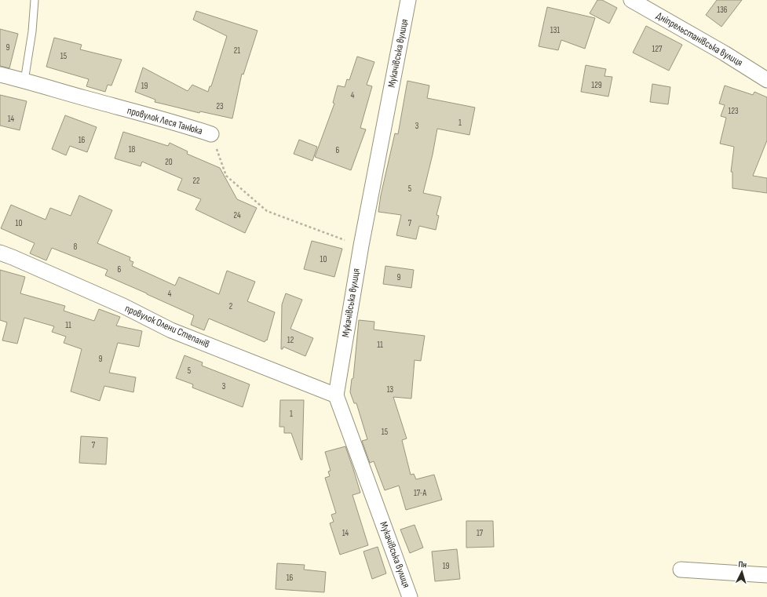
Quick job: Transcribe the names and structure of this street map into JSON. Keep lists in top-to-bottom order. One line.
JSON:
{"streets":{"street":["Дніпрельстанівська вулиця","Мукачівська вулиця","провулок Леся Танюка","провулок Олени Степанів"]},"crossings":[["Мукачівська вулиця","провулок Леся Танюка"],["Мукачівська вулиця","провулок Олени Степанів"]],"house_numbers":["136","131","9","127","21","15","129","19","4","23","123","14","1","3","16","18","6","20","22","5","24","10","7","8","10","6","9","4","2","11","12","11","9","5","3","13","1","15","7","17-А","14","17","19","16"],"north":"top"}
